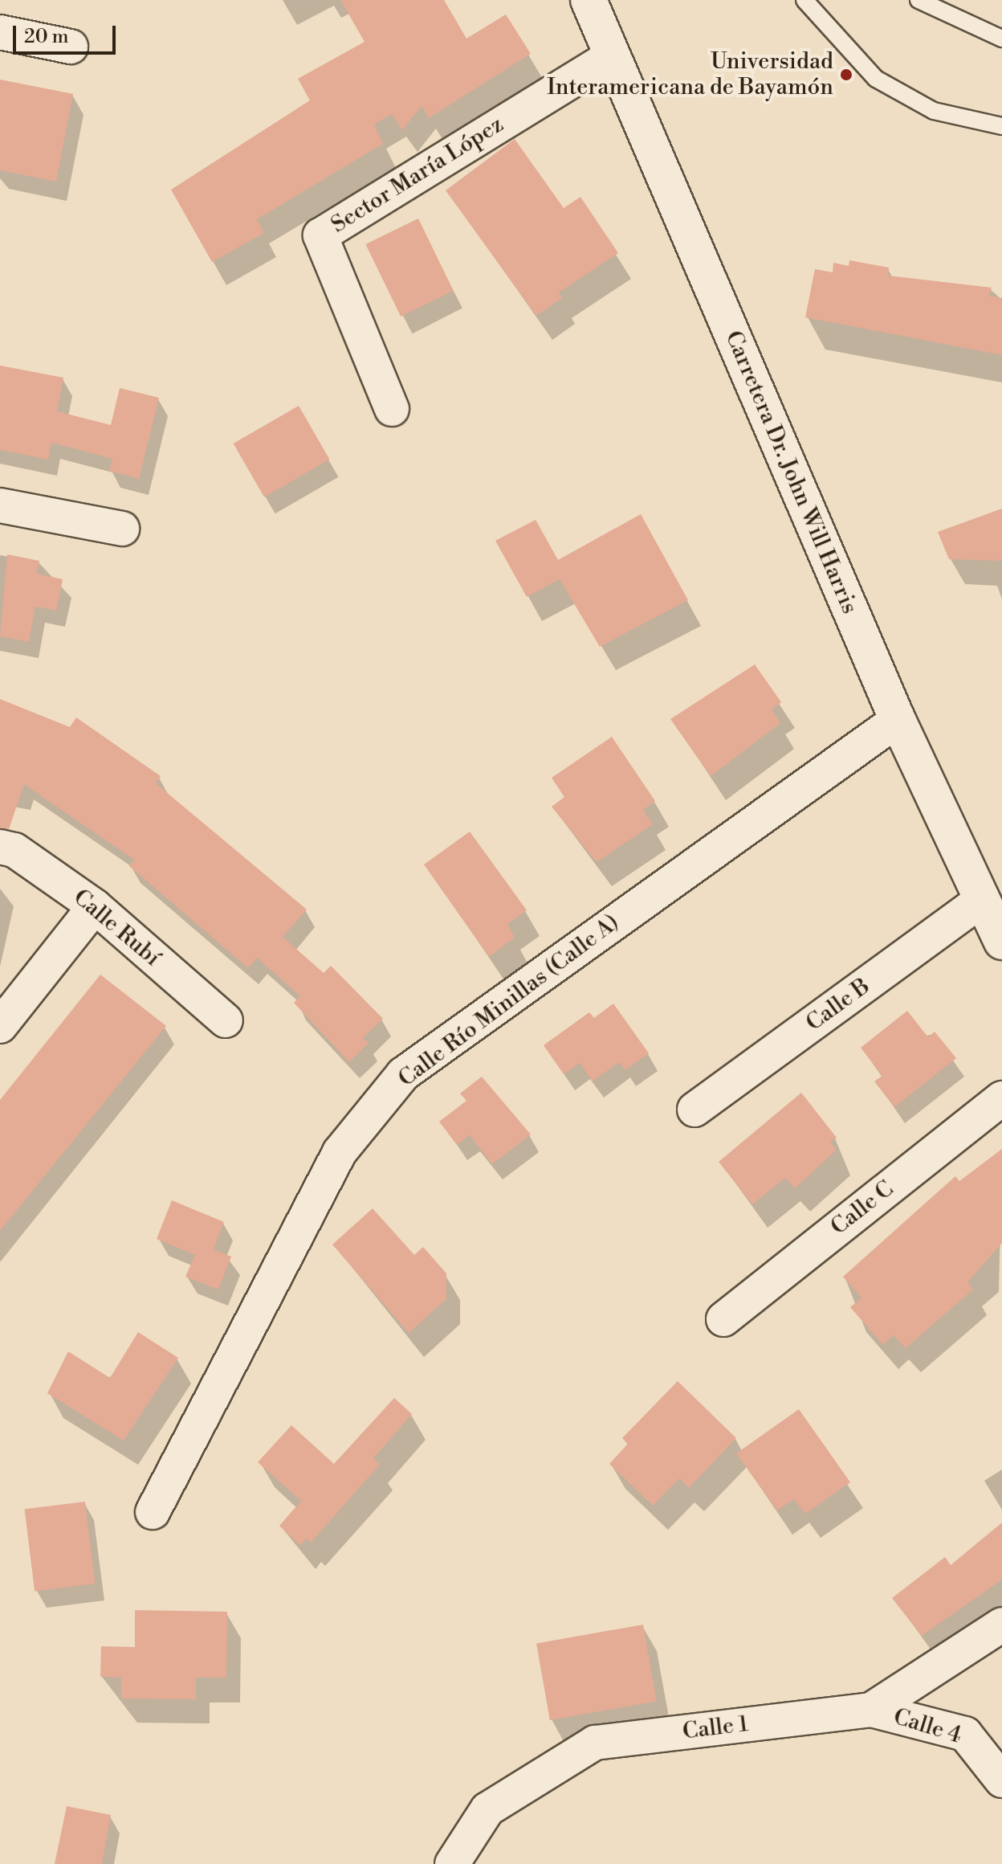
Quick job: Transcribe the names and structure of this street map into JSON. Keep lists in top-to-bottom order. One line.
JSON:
{"streets":{"street":["Sector María López","Carretera Dr. John Will Harris","Calle Rubí","Calle Río Minillas (Calle A)","Calle B","Calle C","Calle 4","Calle 1"]},"crossings":[["Sector María López","Carretera Dr. John Will Harris"],["Carretera Dr. John Will Harris","Calle Río Minillas (Calle A)"],["Carretera Dr. John Will Harris","Calle B"],["Calle 4","Calle 1"]],"places":["Universidad Interamericana de Bayamón"],"scale_bar":"20 m"}
